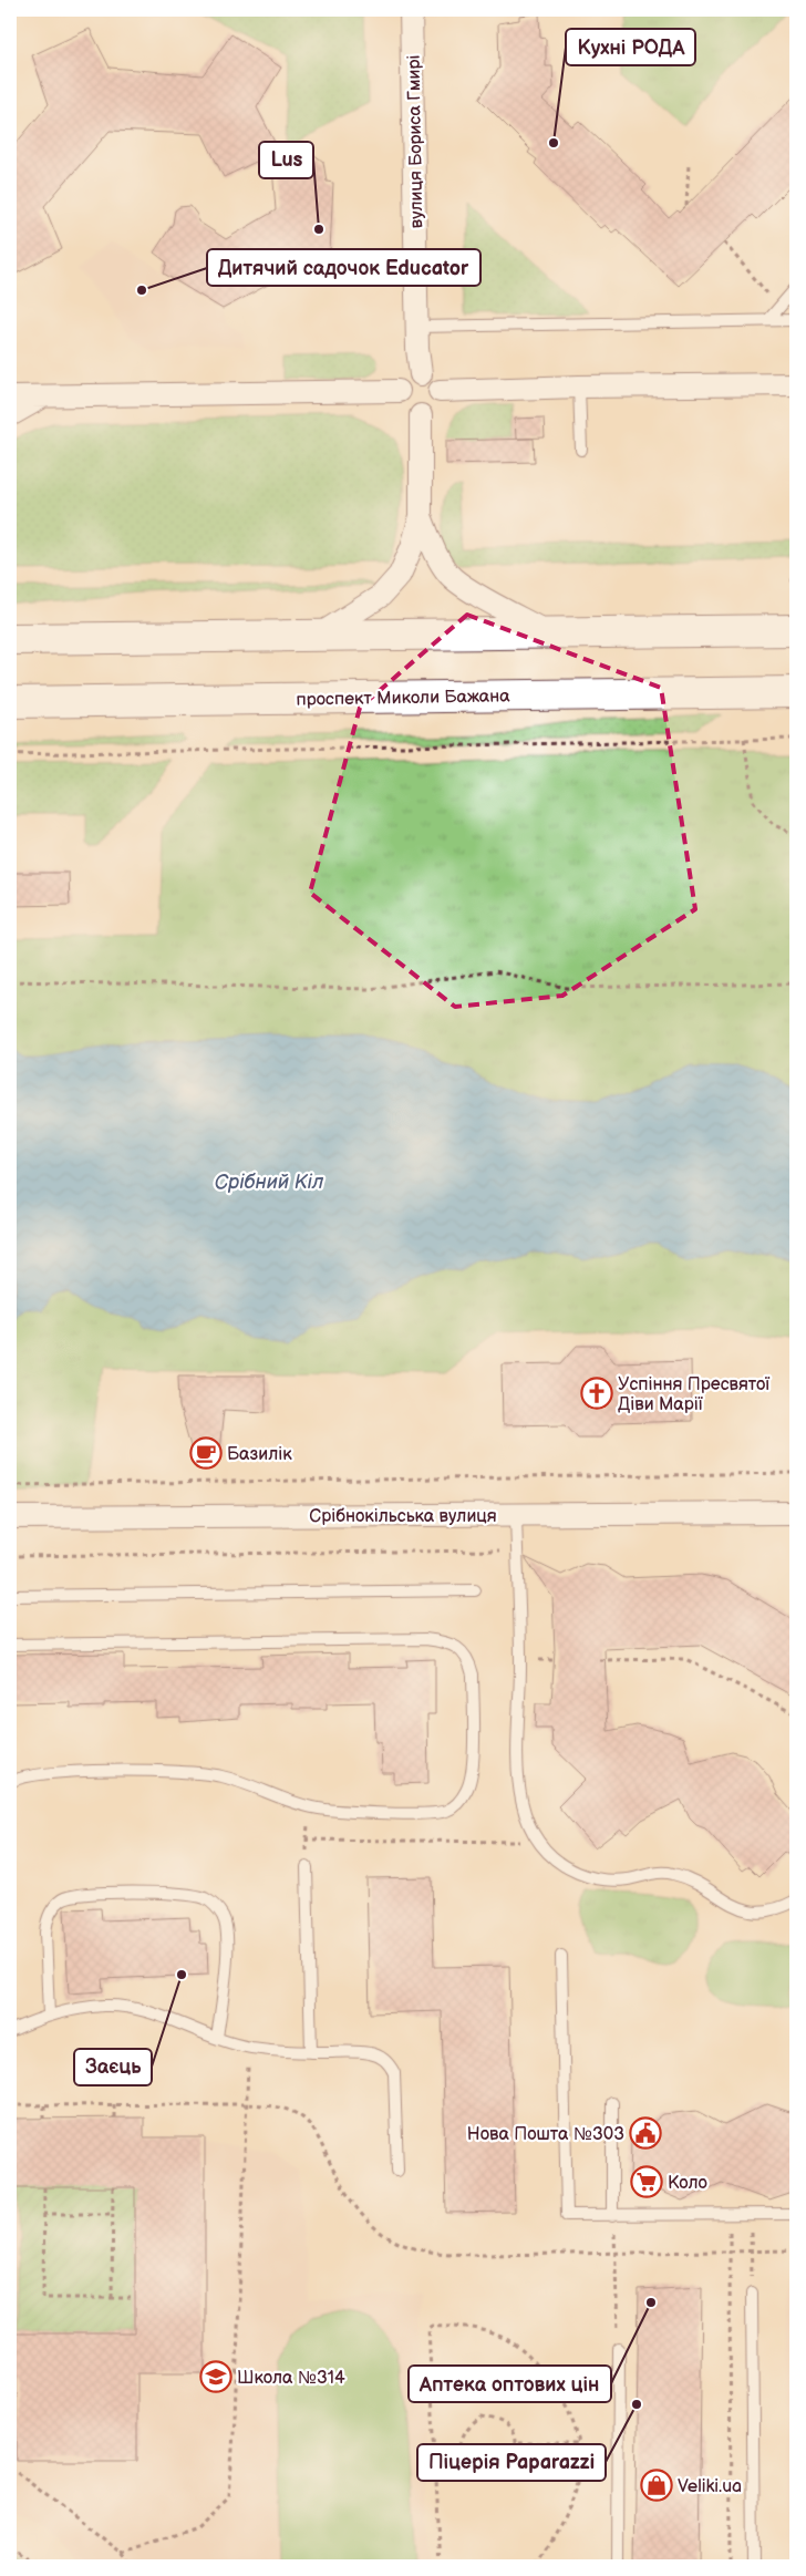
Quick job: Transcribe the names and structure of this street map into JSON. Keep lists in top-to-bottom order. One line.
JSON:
{"streets":{"highway":["проспект Миколи Бажана"],"street":["вулиця Бориса Гмирі","Срібнокільська вулиця"]},"water":["Срібний Кіл"],"places":{"other":["Кухні РОДА","Lus","Дитячий садочок Educator","Заєць","Аптека оптових цін","Піцерія Paparazzi"],"church":["Успіння Пресвятої Діви Марії"],"cafe":["Базилік"],"public building":["Нова Пошта №303"],"supermarket":["Коло"],"school or university":["Школа №314"],"shop":["Veliki.ua"]}}
